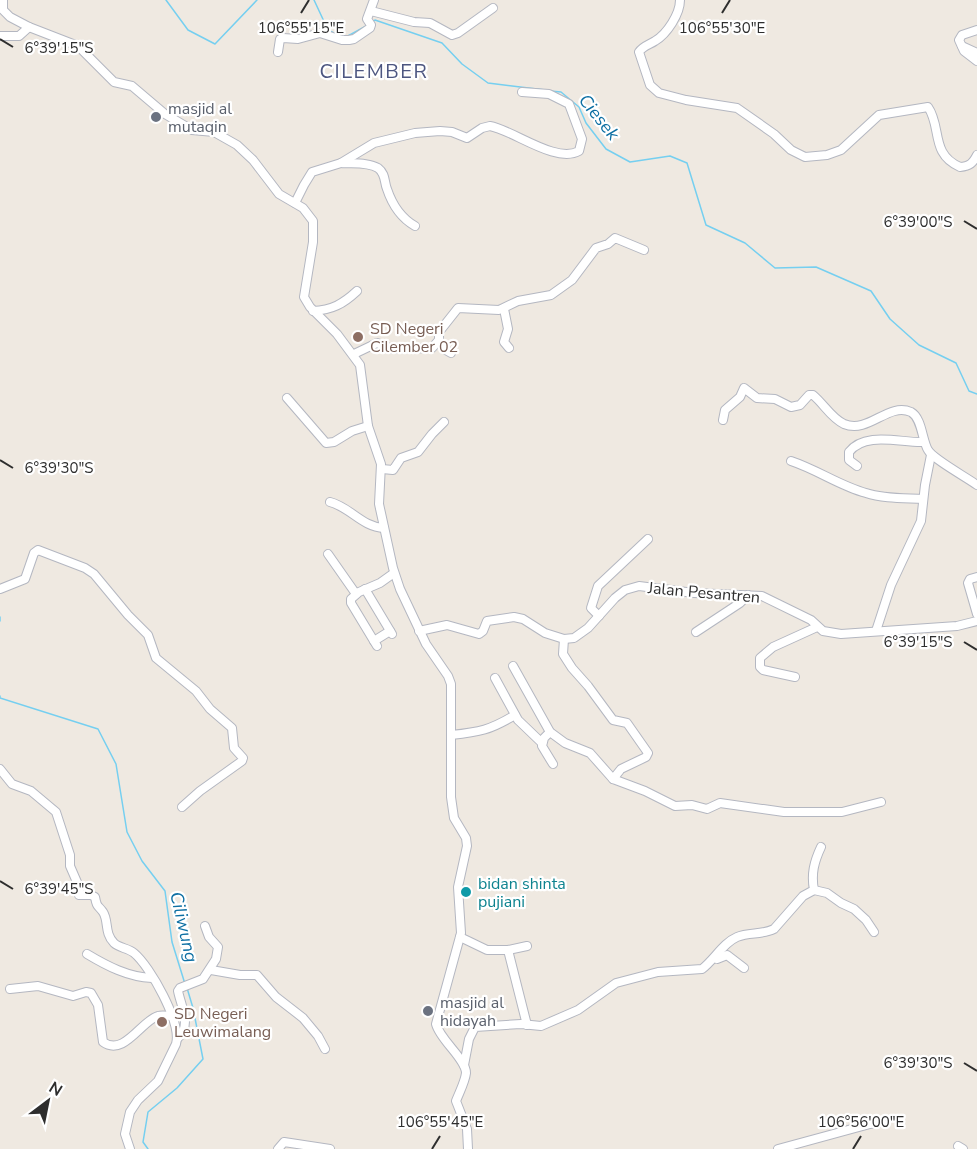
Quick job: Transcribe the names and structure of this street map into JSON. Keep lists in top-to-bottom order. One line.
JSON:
{"streets":{"street":["Jalan Pesantren"]},"districts":["CILEMBER"],"water":["Ciesek","Ciliwung"],"places":["masjid al mutaqin","SD Negeri Cilember 02","bidan shinta pujiani","masjid al hidayah","SD Negeri Leuwimalang"],"north":"top right","coordinates":["106°55'15\"E","106°55'30\"E","6°39'15\"S","6°39'00\"S","6°39'30\"S","6°39'45\"S","106°55'45\"E","106°56'00\"E"]}
